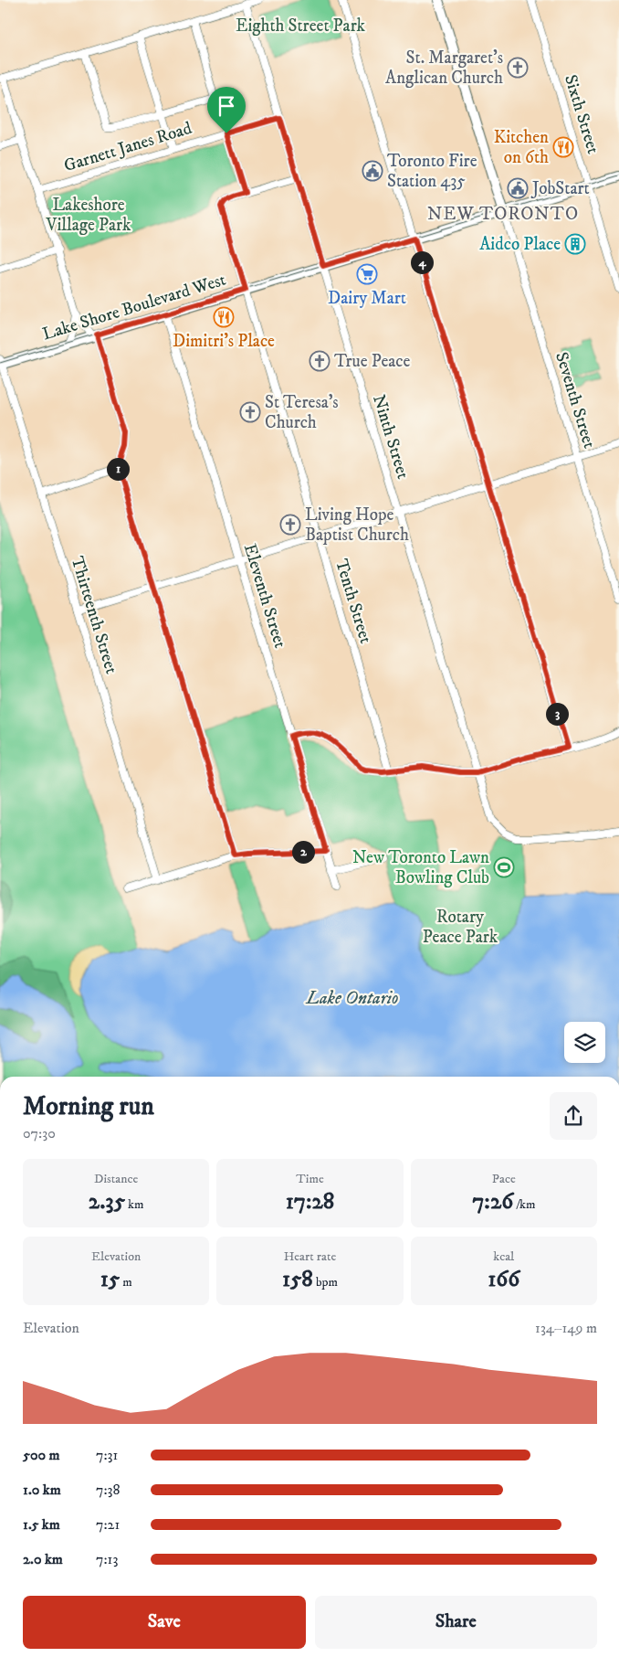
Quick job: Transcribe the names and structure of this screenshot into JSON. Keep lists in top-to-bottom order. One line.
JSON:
{"streets":{"main road":["Lake Shore Boulevard West"],"street":["Sixth Street","Garnett Janes Road","Seventh Street","Ninth Street","Eleventh Street","Tenth Street","Thirteenth Street"]},"crossings":[["Sixth Street","Lake Shore Boulevard West"],["Garnett Janes Road","Ninth Street"],["Lake Shore Boulevard West","Seventh Street"],["Lake Shore Boulevard West","Ninth Street"],["Lake Shore Boulevard West","Eleventh Street"],["Lake Shore Boulevard West","Tenth Street"],["Lake Shore Boulevard West","Thirteenth Street"],["Ninth Street","Tenth Street"]],"districts":["NEW TORONTO"],"water":["Lake Ontario"],"parks":["Eighth Street Park","Lakeshore Village Park","Rotary Peace Park"],"places":{"church":["St. Margaret's Anglican Church","True Peace","St Teresa's Church","Living Hope Baptist Church"],"restaurant":["Kitchen on 6th","Dimitri's Place"],"public building":["Toronto Fire Station 435","JobStart"],"building":["Aidco Place"],"supermarket":["Dairy Mart"],"sports":["New Toronto Lawn Bowling Club"]},"page":{"pins":["4","1","3","2"],"heading":["Morning run","07:30"],"stats":[["Distance","2.35 km"],["Time","17:28"],["Pace","7:26 /km"],["Elevation","15 m"],["Heart rate","158 bpm"],["kcal","166"]],"chart":["Elevation","134–149 m"],"list":[{"name":"500 m","note":"7:31"},{"name":"1.0 km","note":"7:38"},{"name":"1.5 km","note":"7:21"},{"name":"2.0 km","note":"7:13"}],"buttons":["Save","Share"]}}
